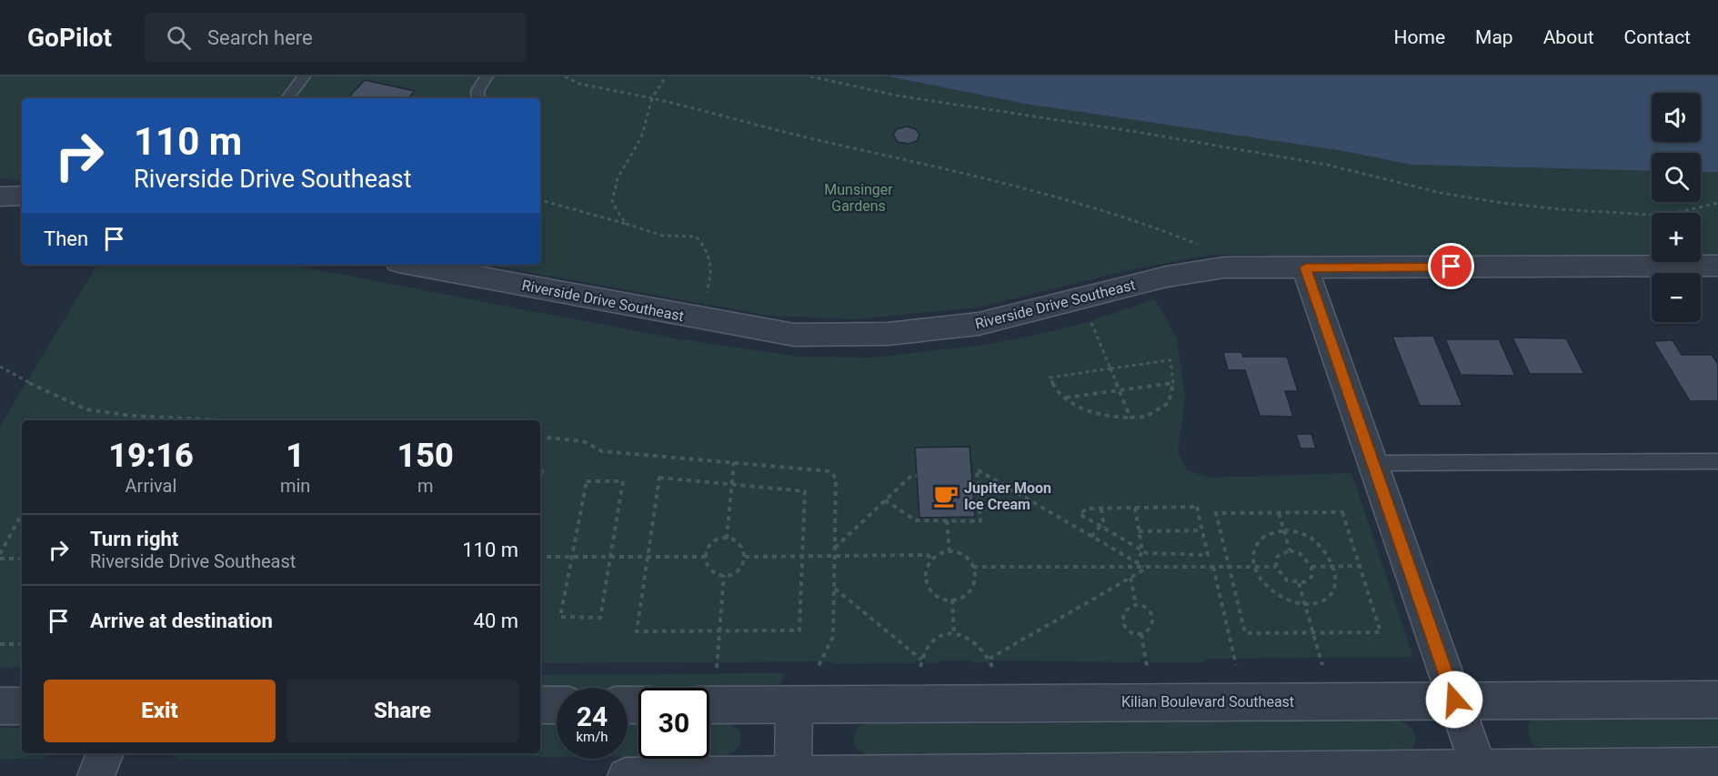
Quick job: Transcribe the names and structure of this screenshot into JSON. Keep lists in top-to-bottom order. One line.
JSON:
{"streets":{"street":["Riverside Drive Southeast","Kilian Boulevard Southeast"]},"parks":["Munsinger Gardens"],"places":{"cafe":["Jupiter Moon Ice Cream"]},"page":{"header":"GoPilot","search":"Search here","nav":["Home","Map","About","Contact"],"map_buttons":["+","−"],"turn":["110 m","Riverside Drive Southeast"],"then":"Then","eta":["19:16","Arrival","1","min","150","m"],"list":[{"name":"Turn right","note":"Riverside Drive Southeast","value":"110 m"},{"name":"Arrive at destination","value":"40 m"}],"buttons":["Exit","Share"],"speed":"24 km/h","limit":"30"}}
